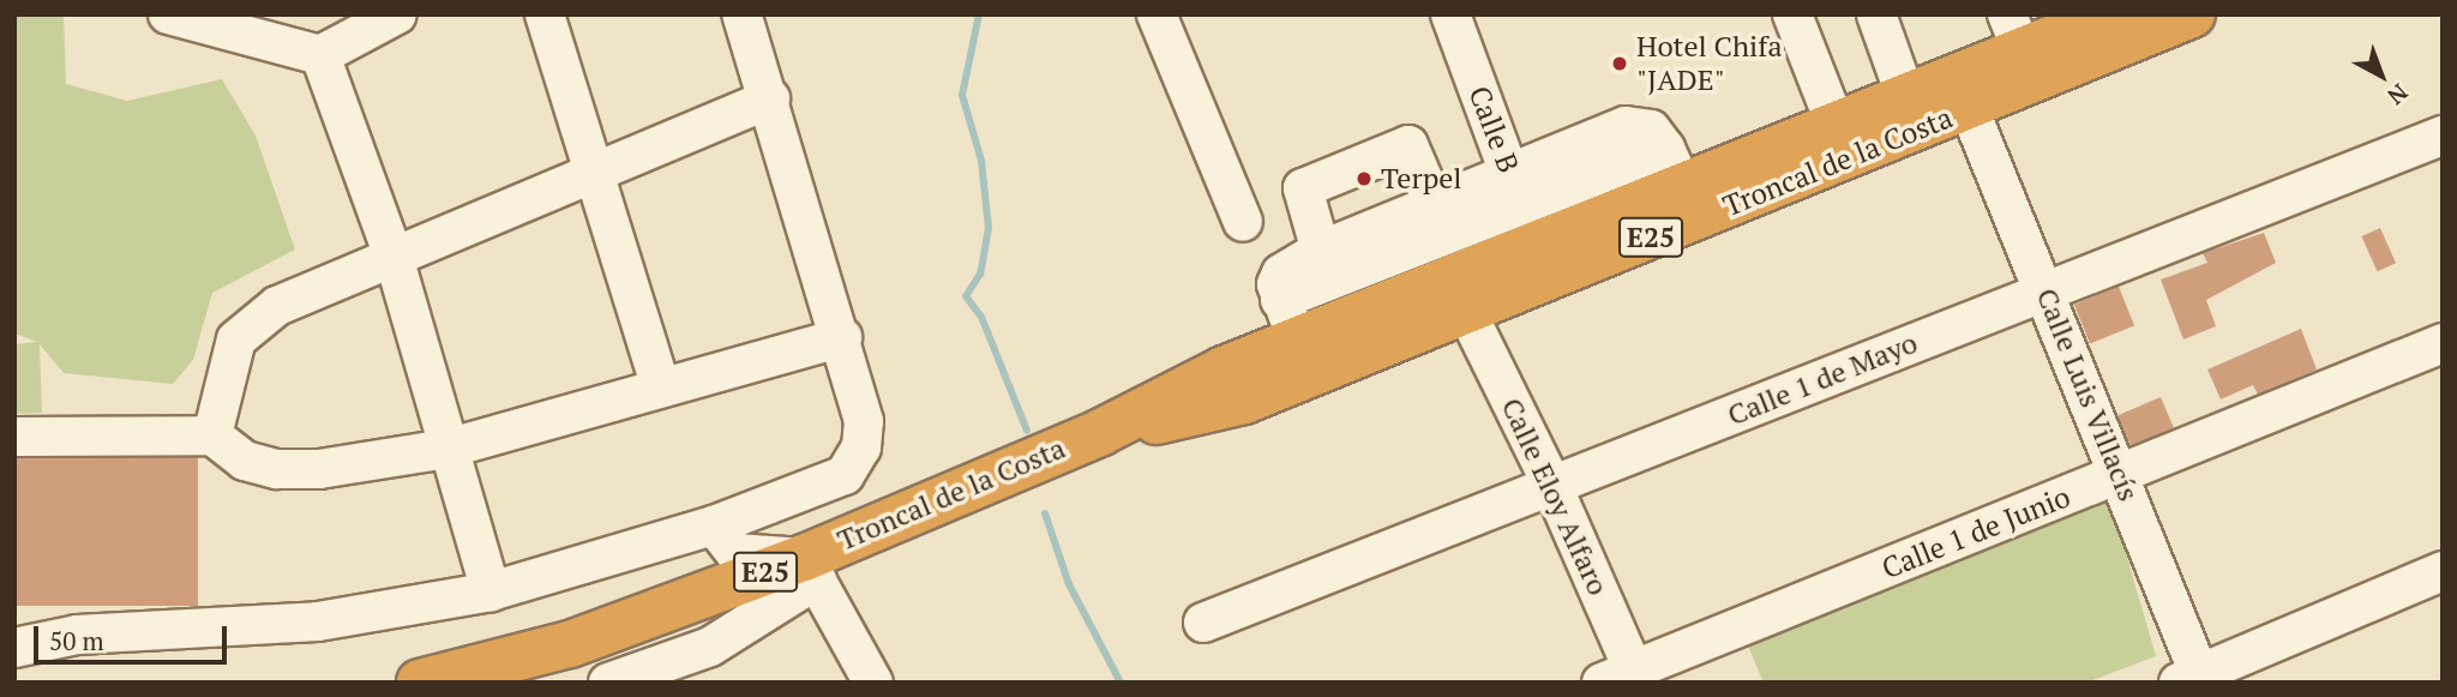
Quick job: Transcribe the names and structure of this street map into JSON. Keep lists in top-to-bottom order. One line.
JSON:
{"streets":{"highway":["Troncal de la Costa","E25"],"street":["Calle B","Calle 1 de Mayo","Calle Luis Villacís","Calle Eloy Alfaro","Calle 1 de Junio"]},"crossings":[["Calle B","Troncal de la Costa"],["Troncal de la Costa","Calle Luis Villacís"],["Troncal de la Costa","Calle Eloy Alfaro"],["Calle 1 de Mayo","Calle Luis Villacís"],["Calle 1 de Mayo","Calle Eloy Alfaro"],["Calle Luis Villacís","Calle 1 de Junio"],["Calle Eloy Alfaro","Calle 1 de Junio"]],"places":["Hotel Chifa \"JADE\"","Terpel"],"scale_bar":"50 m","north":"bottom right"}
